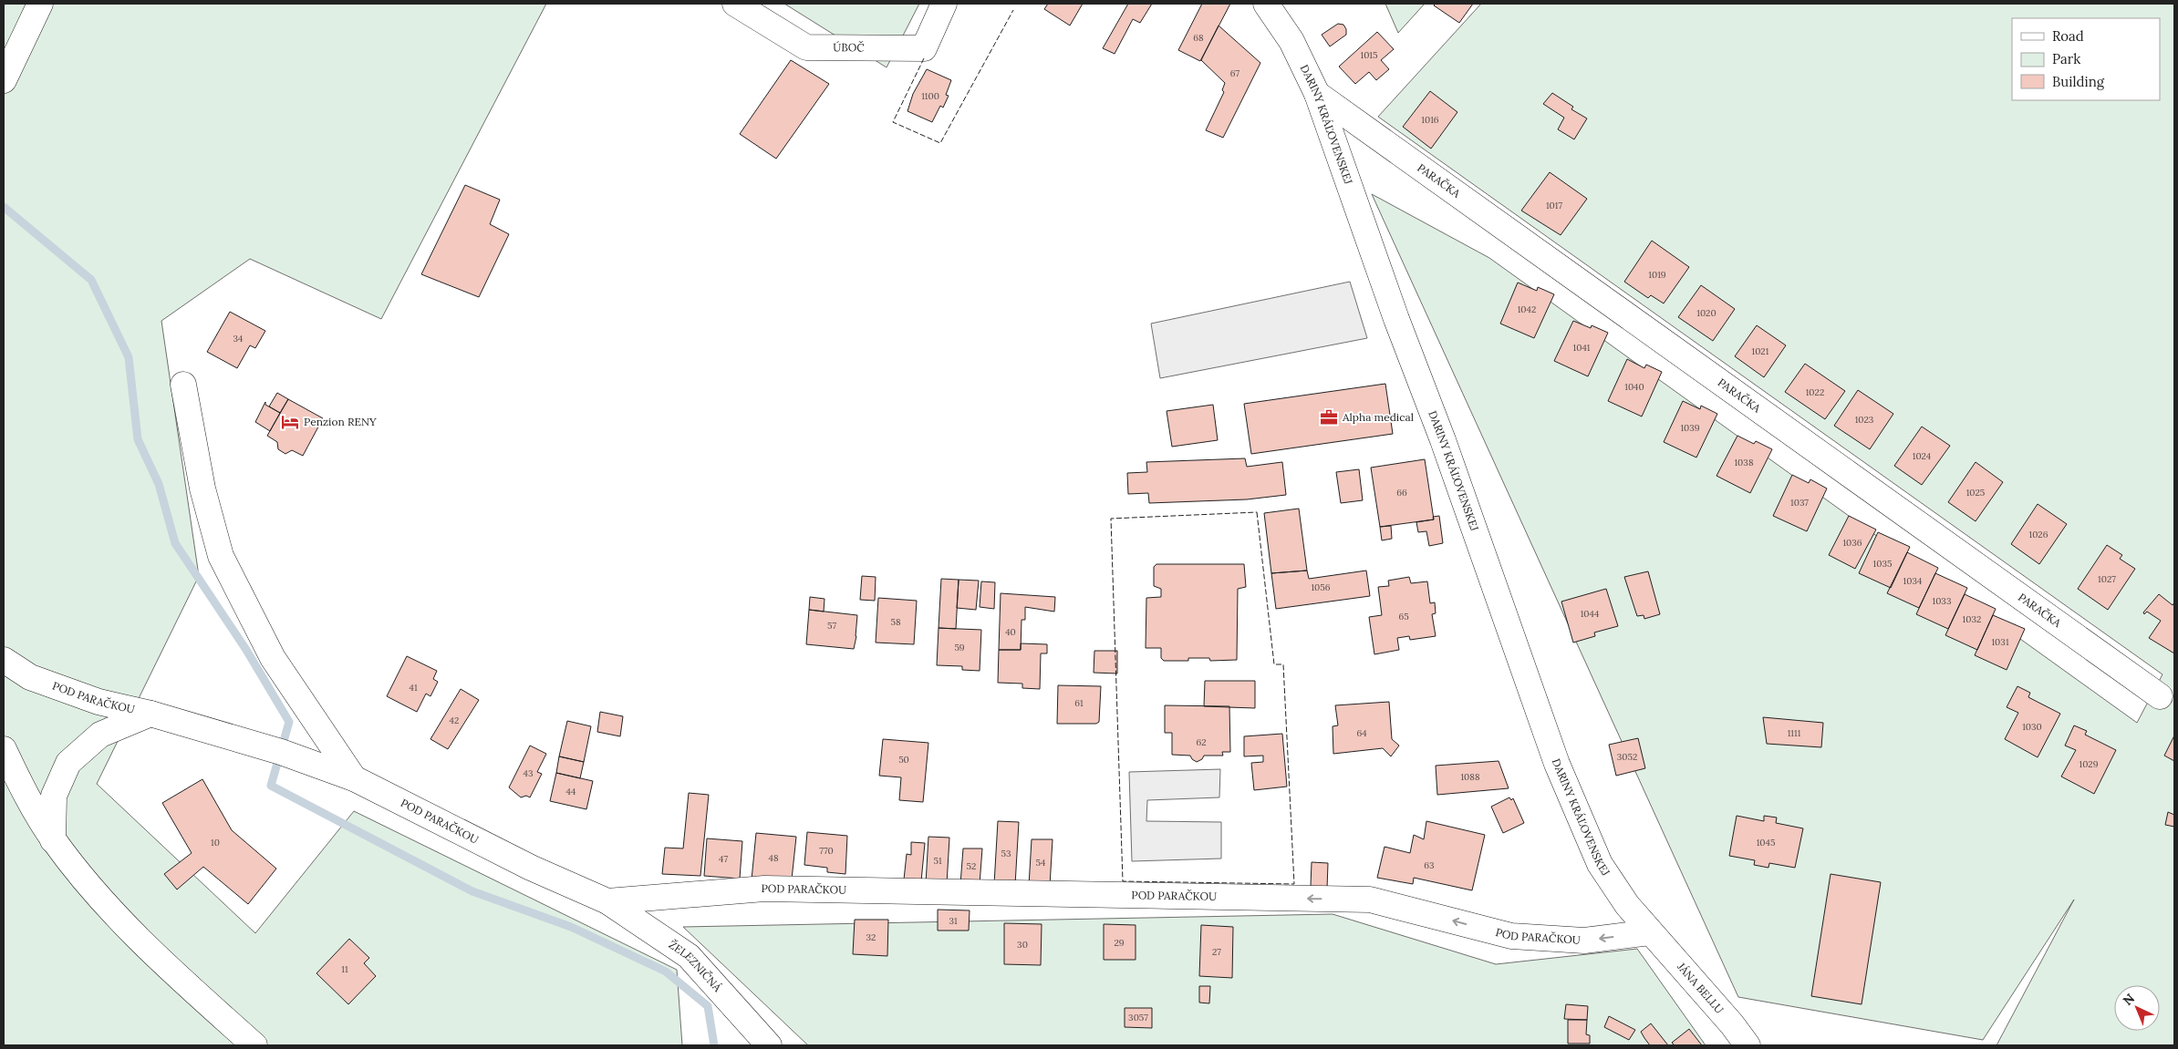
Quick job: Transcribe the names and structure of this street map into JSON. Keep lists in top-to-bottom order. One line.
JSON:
{"streets":{"street":["ÚBOČ","DARINY KRÁĽOVENSKEJ","PARAČKA","POD PARAČKOU","ŽELEZNIČNÁ","JÁNA BELLU"]},"crossings":[["DARINY KRÁĽOVENSKEJ","PARAČKA"],["DARINY KRÁĽOVENSKEJ","POD PARAČKOU"],["DARINY KRÁĽOVENSKEJ","JÁNA BELLU"],["POD PARAČKOU","ŽELEZNIČNÁ"],["POD PARAČKOU","JÁNA BELLU"]],"one_way":["POD PARAČKOU"],"places":{"office":["Alpha medical"],"hotel":["Penzion RENY"]},"house_numbers":["68","1015","67","1100","1016","1017","1019","1042","1020","34","1041","1021","1040","1022","1023","1039","1024","1038","66","1025","1037","1026","1036","1035","1027","1034","1056","1033","1044","65","1032","58","57","40","1031","59","41","61","42","1030","64","1111","62","3052","50","1029","43","1088","44","10","1045","770","53","48","47","51","54","63","52","31","32","29","30","27","11","3057"],"legend":["Road","Park","Building"],"north":"top left"}
